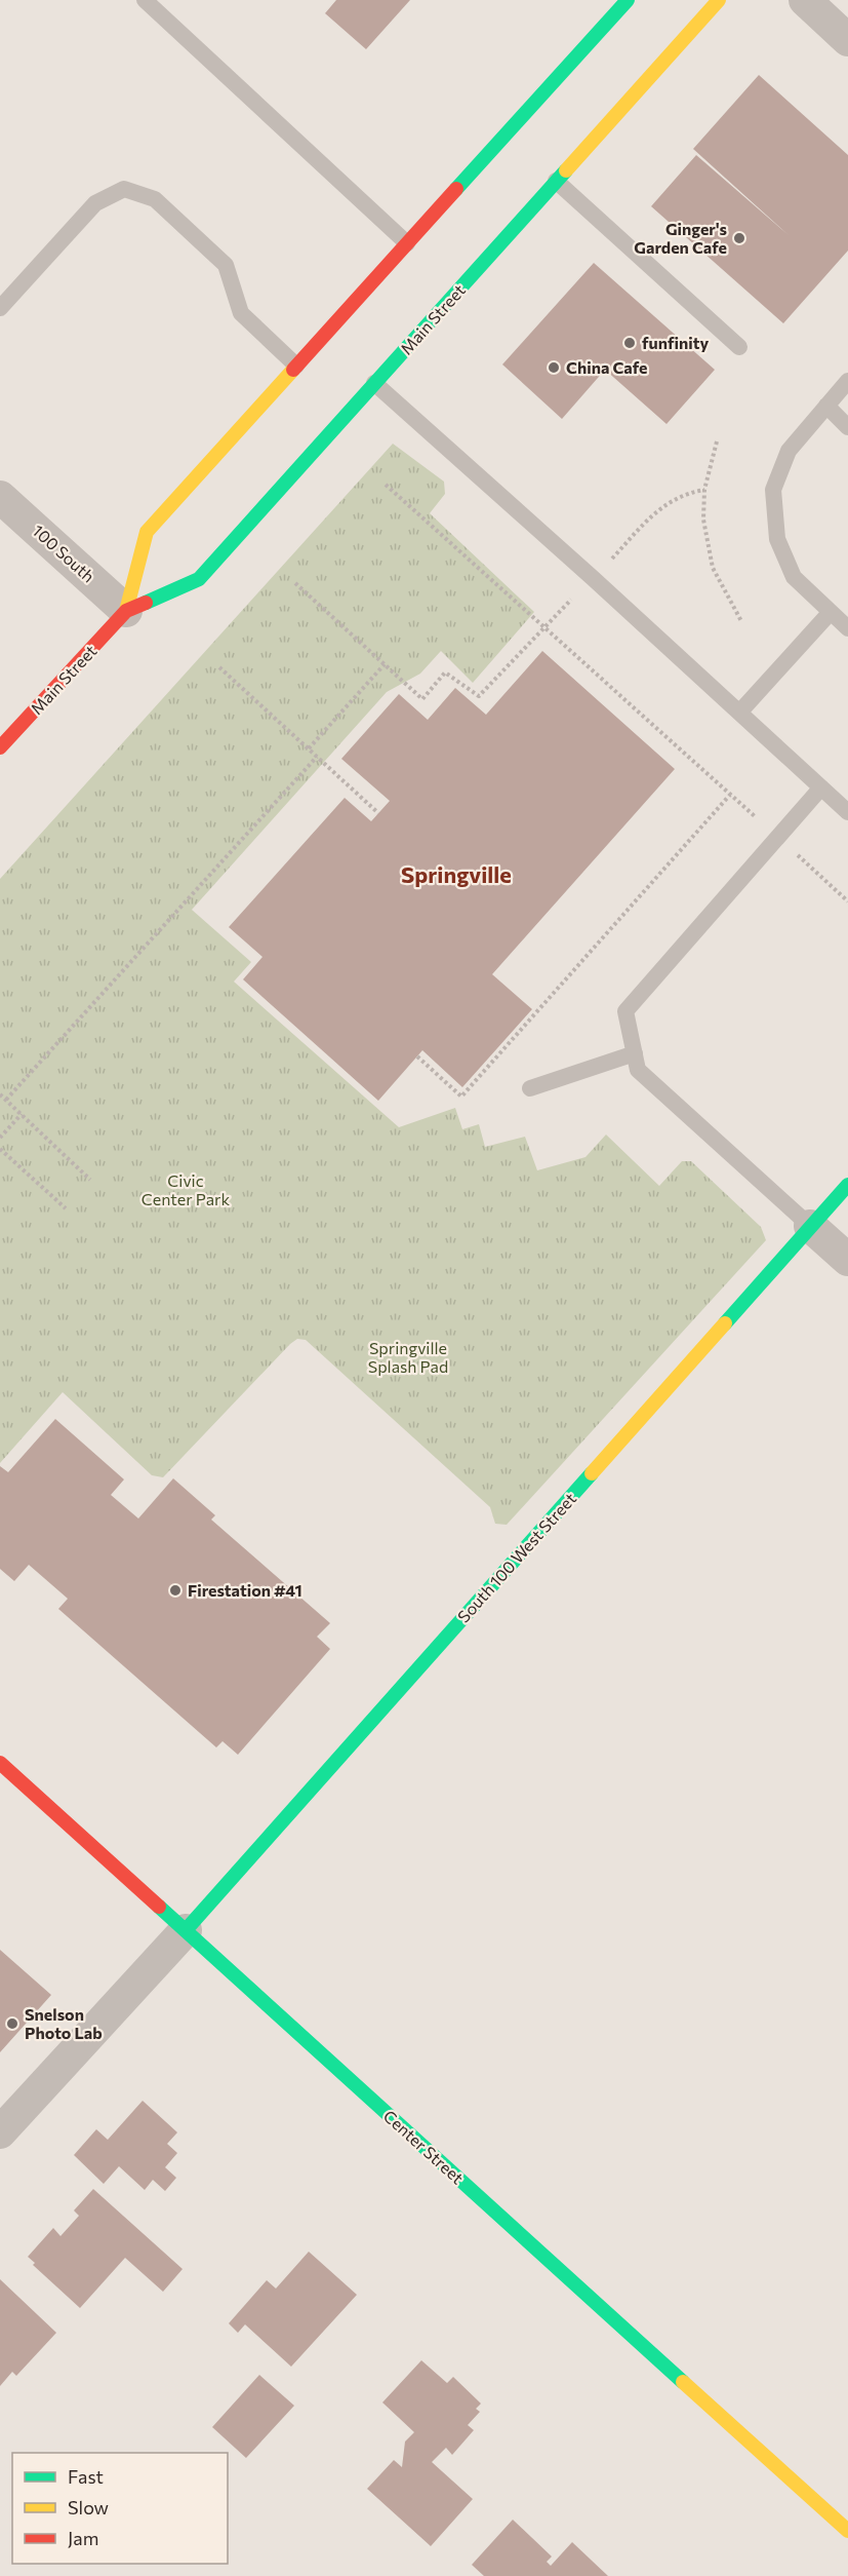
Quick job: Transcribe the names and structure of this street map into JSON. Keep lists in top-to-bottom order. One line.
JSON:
{"streets":{"street":["Main Street","100 South","South 100 West Street","Center Street"]},"crossings":[["Main Street","100 South"],["South 100 West Street","Center Street"]],"districts":["Springville"],"parks":["Civic Center Park","Springville Splash Pad"],"places":["Ginger's Garden Cafe","funfinity","China Cafe","Firestation #41","Snelson Photo Lab"],"legend":["Fast","Slow","Jam"]}
